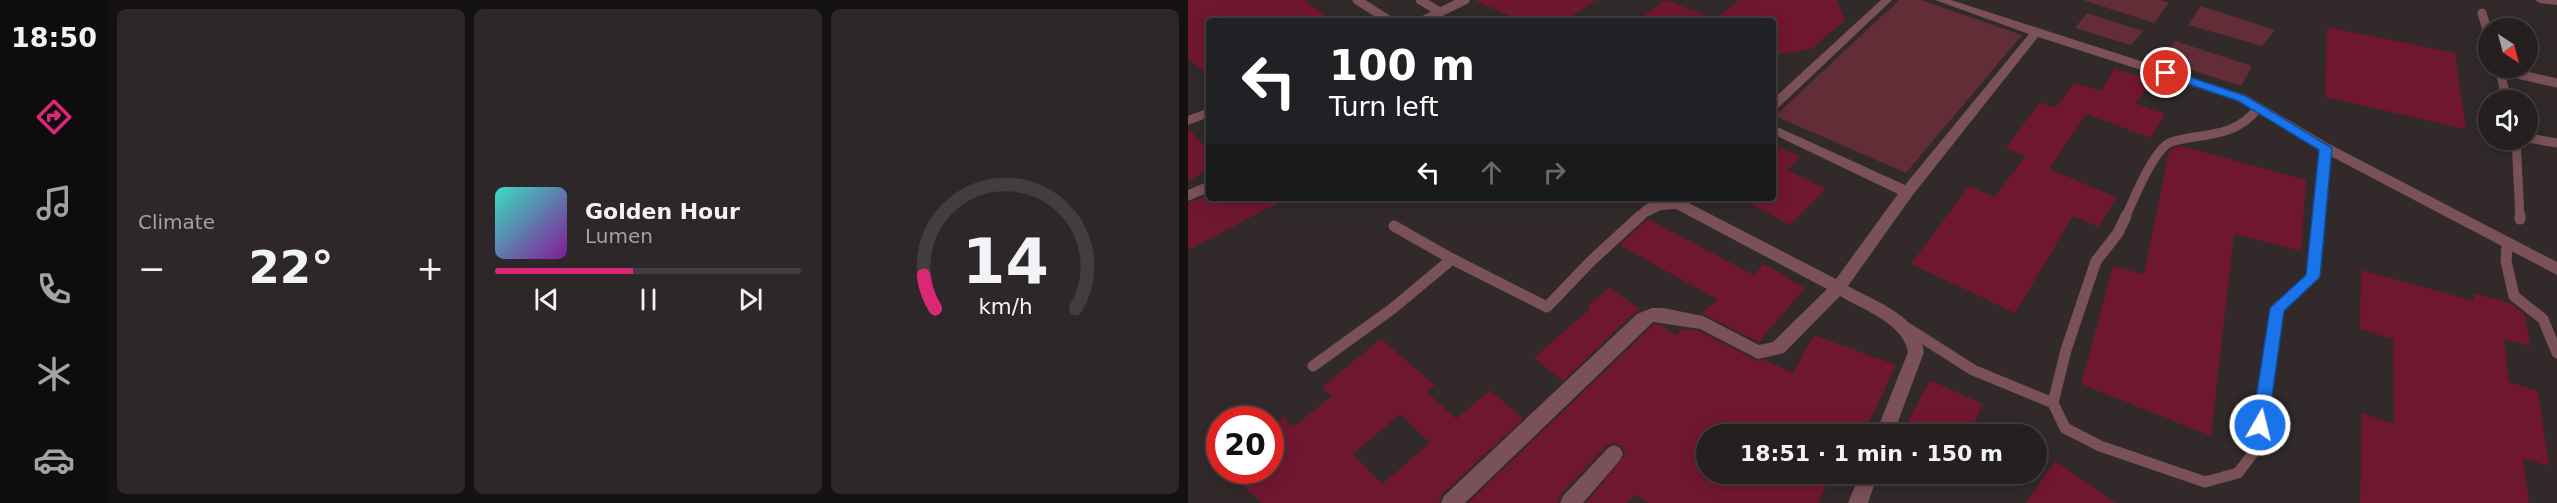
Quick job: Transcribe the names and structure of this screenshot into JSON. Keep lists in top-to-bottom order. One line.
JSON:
{"north":"bottom right","page":{"tabs":"18:50","tile":"Climate","turn":["100 m","Turn left"],"song":["Golden Hour","Lumen"],"heat":["−","22°","+"],"limit":"20","trip":"18:51 · 1 min · 150 m","gauge":["14","km/h"]}}
